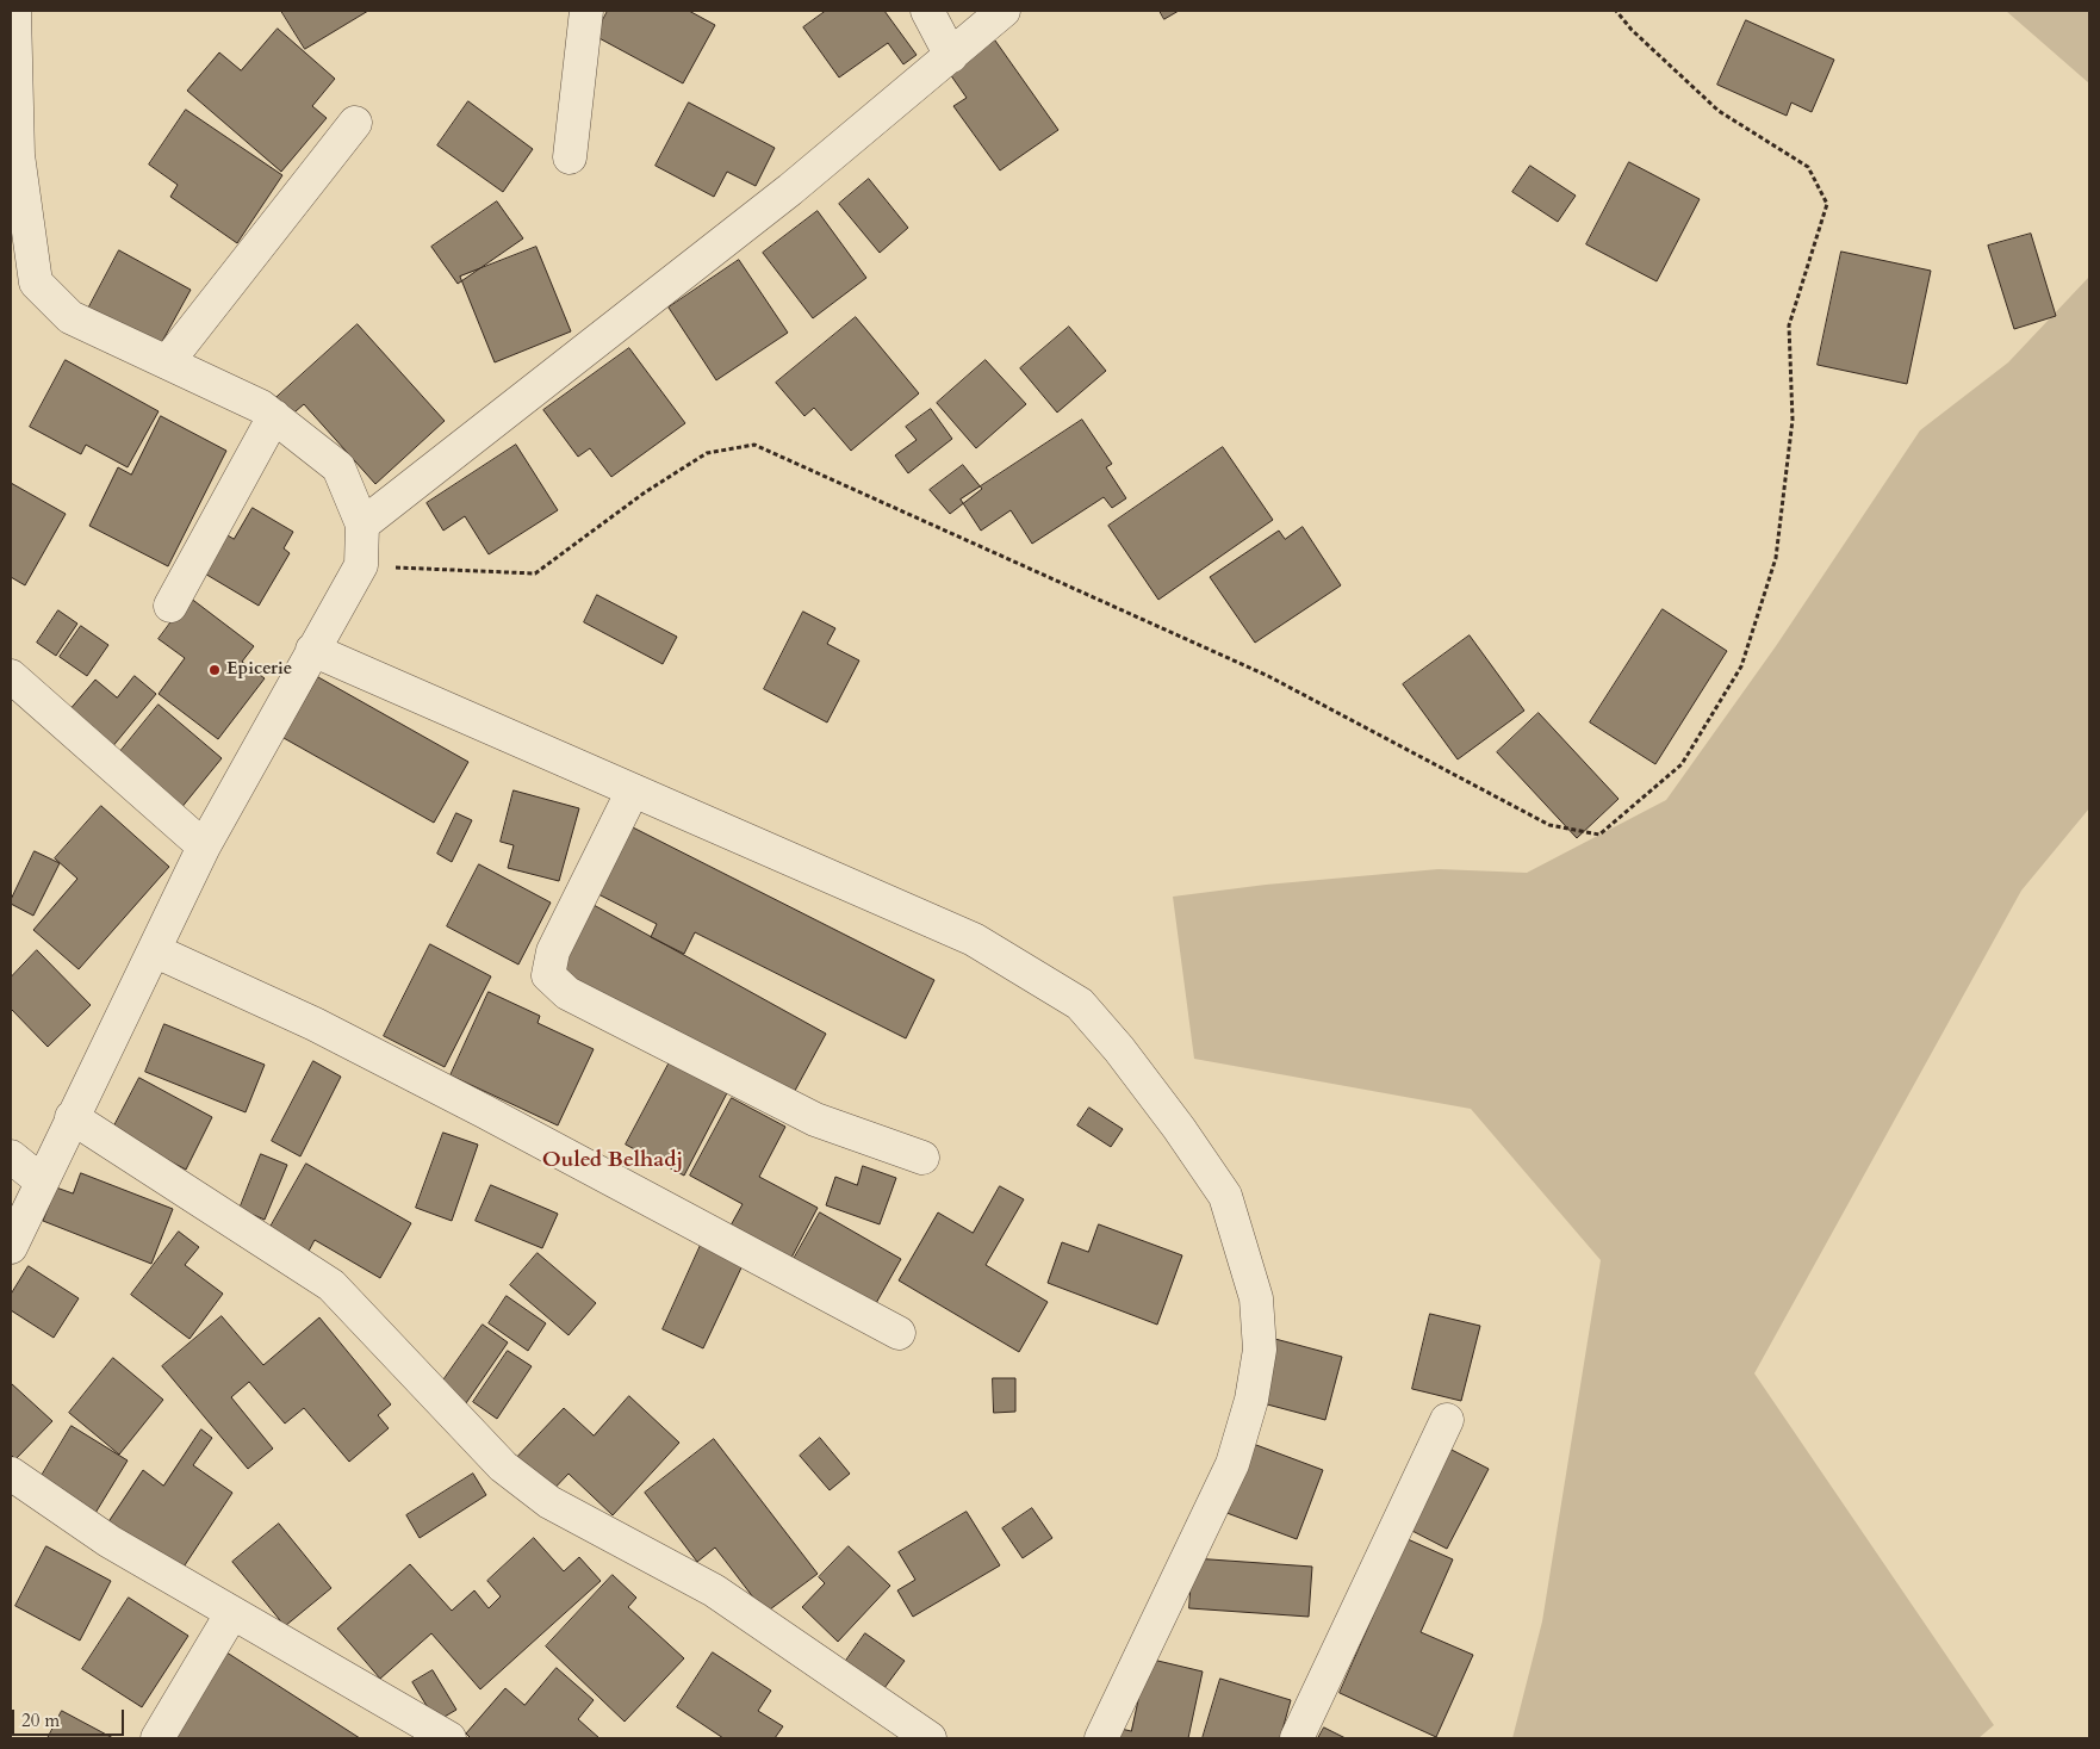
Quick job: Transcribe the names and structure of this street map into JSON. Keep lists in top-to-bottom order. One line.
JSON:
{"districts":["Ouled Belhadj"],"places":["Epicerie"],"scale_bar":"20 m"}
